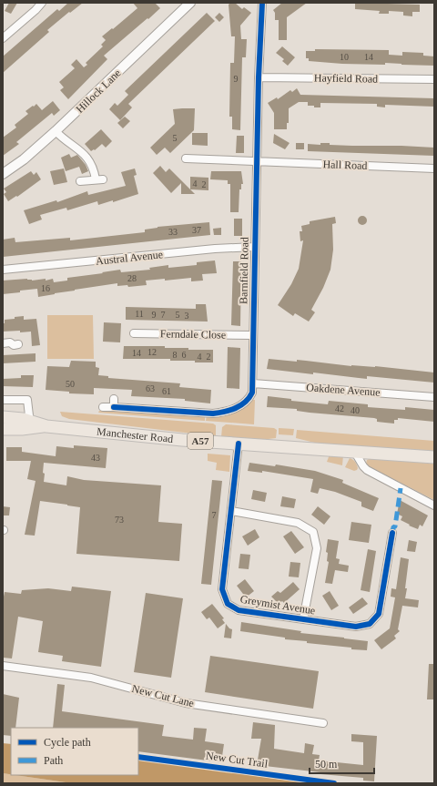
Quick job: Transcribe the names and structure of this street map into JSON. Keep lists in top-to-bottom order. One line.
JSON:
{"streets":{"main road":["Manchester Road","A57"],"street":["Hayfield Road","Hillock Lane","Hall Road","Austral Avenue","Barnfield Road","Ferndale Close","Oakdene Avenue","Greymist Avenue","New Cut Lane"],"cycle path":["New Cut Trail"]},"crossings":[["Hayfield Road","Barnfield Road"],["Hall Road","Barnfield Road"],["Austral Avenue","Barnfield Road"],["Barnfield Road","Ferndale Close"],["Barnfield Road","Oakdene Avenue"],["Manchester Road","Greymist Avenue"]],"house_numbers":["10","14","9","5","4","2","37","33","28","16","11","9","7","5","3","12","14","8","6","4","2","50","63","61","42","40","43","7","73"],"legend":["Cycle path","Path"],"scale_bar":"50 m"}
